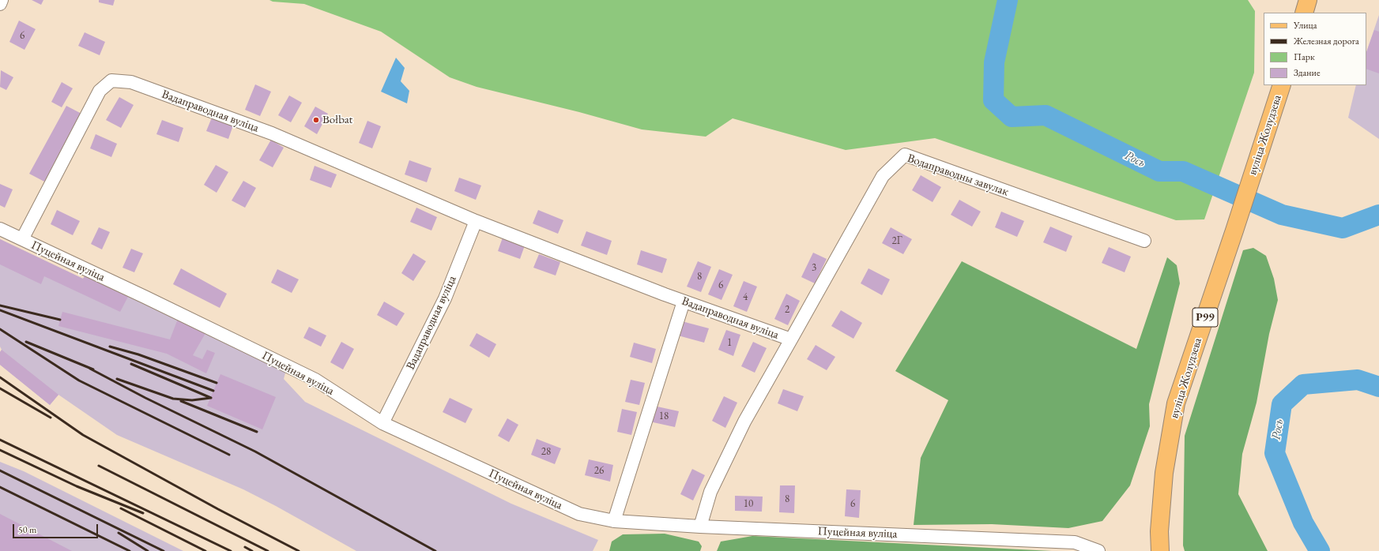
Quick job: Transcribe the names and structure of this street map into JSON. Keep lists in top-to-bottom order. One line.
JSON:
{"streets":{"main road":["вуліца Жолудзева","Р99"],"street":["Вадаправодная вуліца","Водаправодны завулак","Пуцейная вуліца"]},"crossings":[["Вадаправодная вуліца","Водаправодны завулак"],["Вадаправодная вуліца","Пуцейная вуліца"]],"water":["Рось"],"places":["Bołbat"],"house_numbers":["6","2Г","3","8","6","4","2","1","18","28","26","8","10","6"],"legend":["Улица","Железная дорога","Парк","Здание"],"scale_bar":"50 m"}
